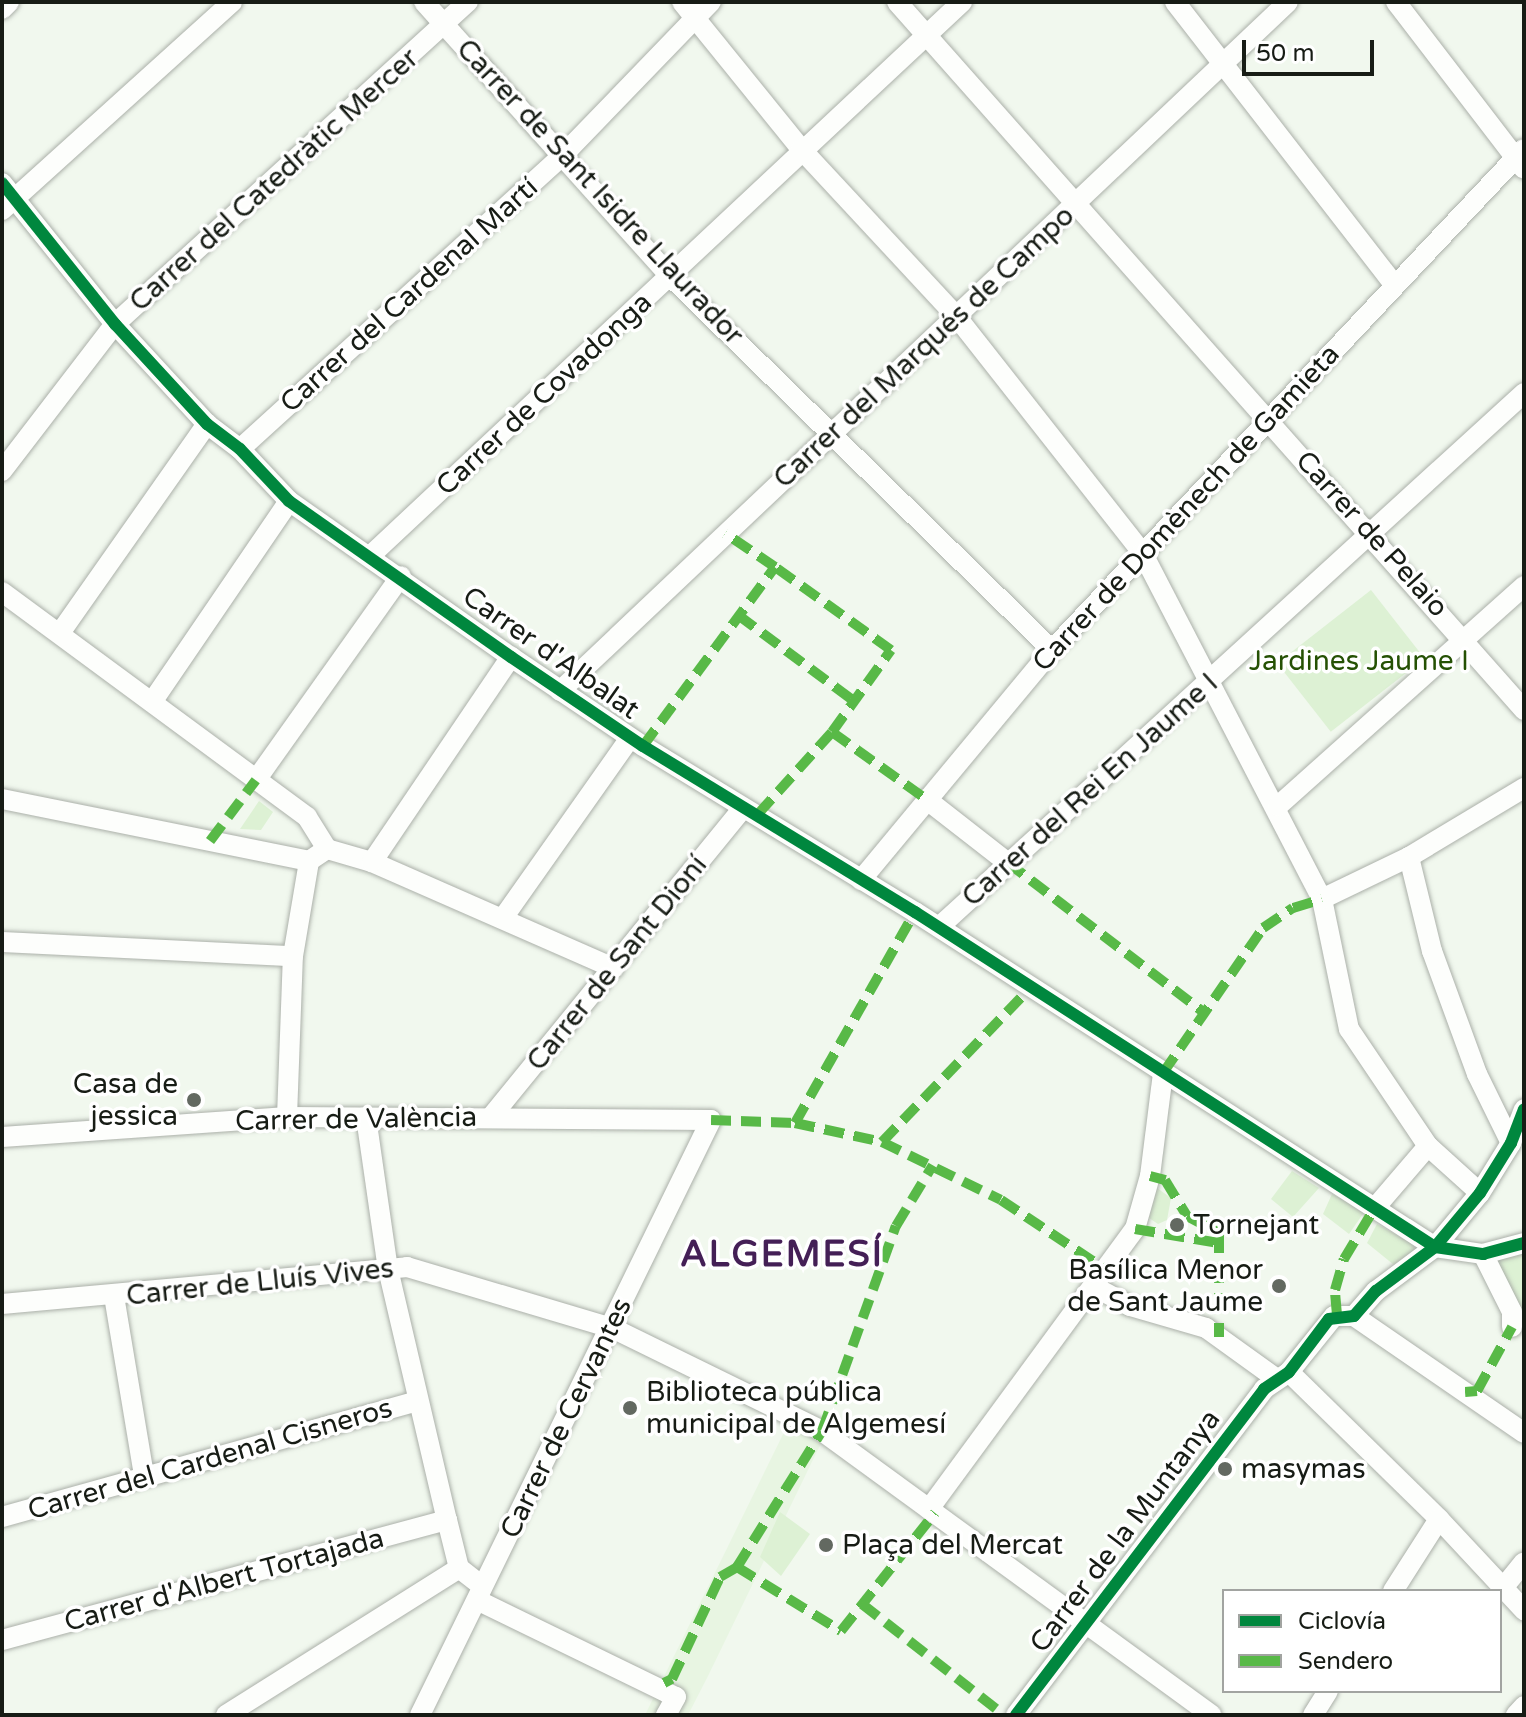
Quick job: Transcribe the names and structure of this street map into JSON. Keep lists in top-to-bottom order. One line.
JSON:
{"streets":{"street":["Carrer del Catedràtic Mercer","Carrer de Sant Isidre Llaurador","Carrer del Cardenal Martí","Carrer del Marqués de Campo","Carrer de Covadonga","Carrer de Domènech de Gamieta","Carrer de Pelaio","Carrer d'Albalat","Carrer del Rei En Jaume I","Carrer de Sant Dioní","Carrer de València","Carrer de Lluís Vives","Carrer de Cervantes","Carrer del Cardenal Cisneros","Carrer de la Muntanya","Carrer d'Albert Tortajada"]},"crossings":[["Carrer del Catedràtic Mercer","Carrer de Sant Isidre Llaurador"],["Carrer del Catedràtic Mercer","Carrer d'Albalat"],["Carrer de Sant Isidre Llaurador","Carrer del Cardenal Martí"],["Carrer de Sant Isidre Llaurador","Carrer del Marqués de Campo"],["Carrer de Sant Isidre Llaurador","Carrer de Covadonga"],["Carrer de Sant Isidre Llaurador","Carrer de Domènech de Gamieta"],["Carrer del Cardenal Martí","Carrer d'Albalat"],["Carrer del Marqués de Campo","Carrer de Pelaio"],["Carrer del Marqués de Campo","Carrer d'Albalat"],["Carrer de Covadonga","Carrer de Pelaio"],["Carrer de Covadonga","Carrer d'Albalat"],["Carrer de Domènech de Gamieta","Carrer de Pelaio"],["Carrer de Domènech de Gamieta","Carrer d'Albalat"],["Carrer de Pelaio","Carrer del Rei En Jaume I"],["Carrer d'Albalat","Carrer del Rei En Jaume I"],["Carrer d'Albalat","Carrer de Sant Dioní"],["Carrer d'Albalat","Carrer de la Muntanya"],["Carrer de Sant Dioní","Carrer de València"],["Carrer de València","Carrer de Cervantes"],["Carrer de Lluís Vives","Carrer de Cervantes"]],"districts":["ALGEMESÍ"],"parks":["Jardines Jaume I"],"places":["Casa de jessica","Tornejant","Basílica Menor de Sant Jaume","Biblioteca pública municipal de Algemesí","masymas","Plaça del Mercat"],"legend":["Ciclovía","Sendero"],"scale_bar":"50 m"}
